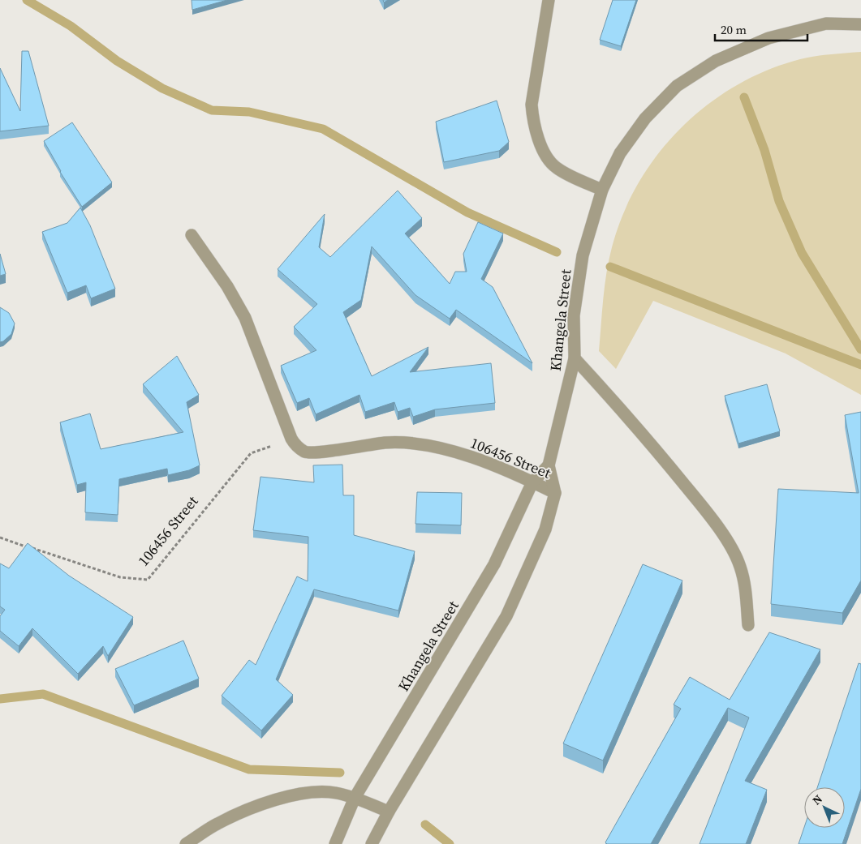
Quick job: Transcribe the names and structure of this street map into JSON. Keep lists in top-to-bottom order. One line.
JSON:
{"streets":{"street":["Khangela Street","106456 Street"]},"crossings":[["Khangela Street","106456 Street"]],"scale_bar":"20 m","north":"top left"}
